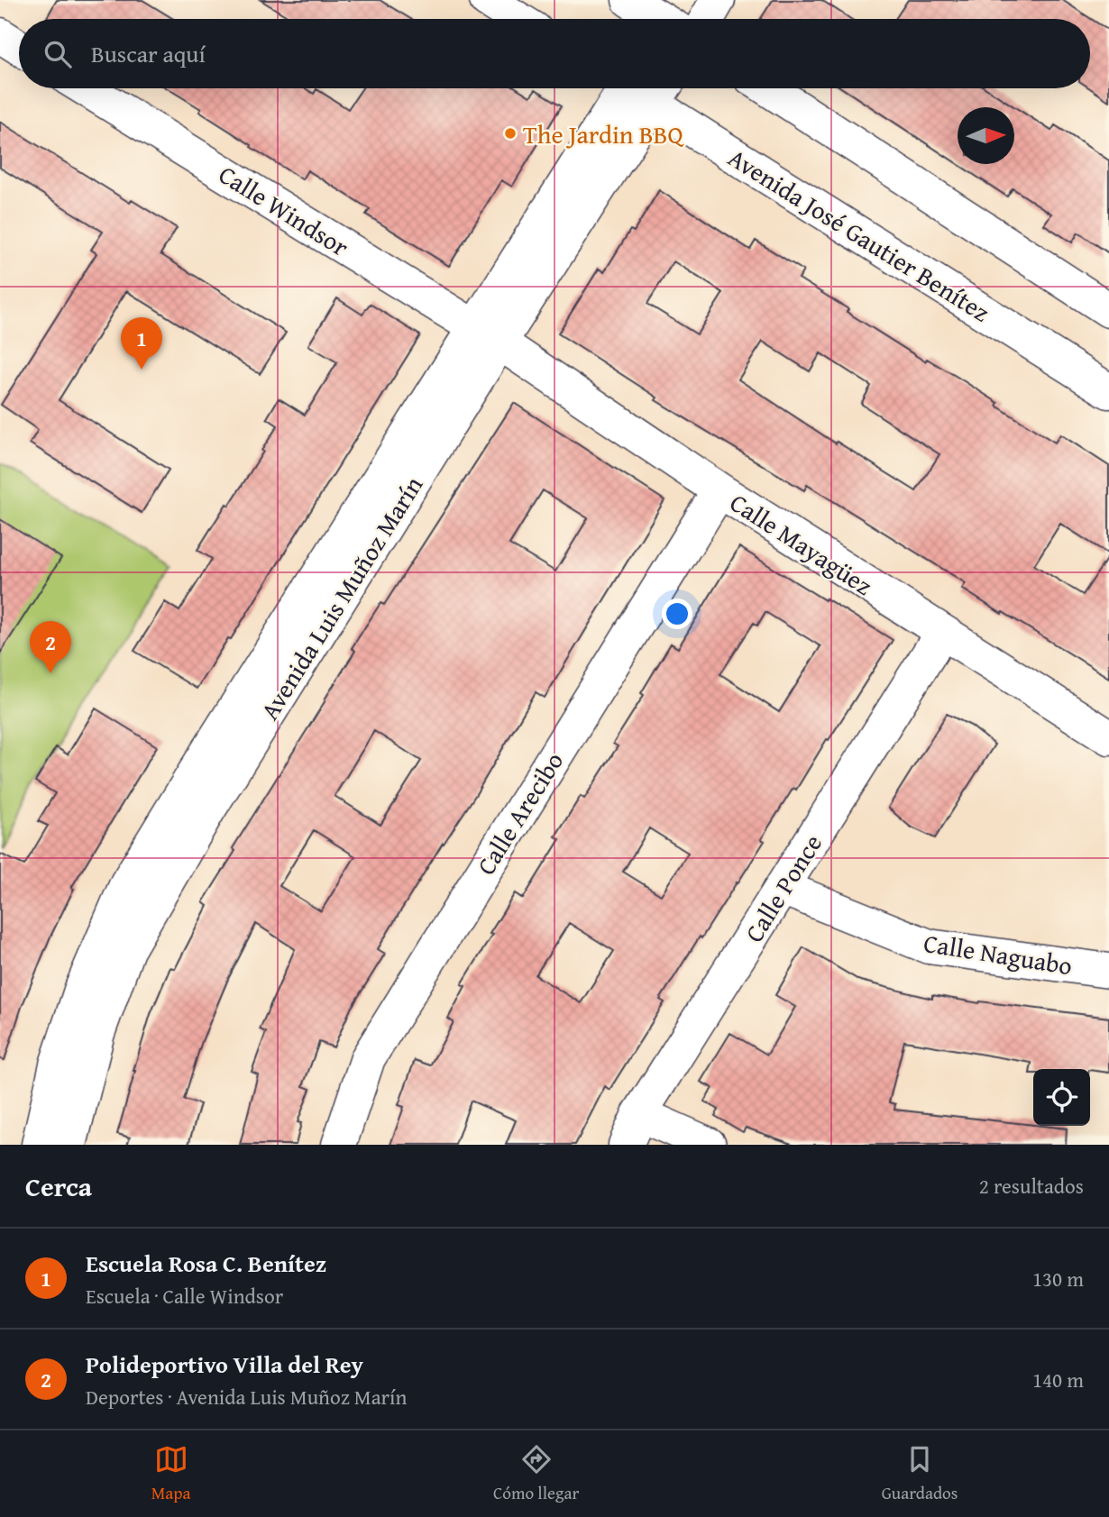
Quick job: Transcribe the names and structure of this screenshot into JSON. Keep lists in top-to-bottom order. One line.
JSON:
{"streets":{"main road":["Calle Windsor","Avenida José Gautier Benítez","Calle Mayagüez","Avenida Luis Muñoz Marín","Calle Arecibo","Calle Ponce","Calle Naguabo"]},"crossings":[["Calle Windsor","Calle Mayagüez"],["Calle Windsor","Avenida Luis Muñoz Marín"],["Calle Mayagüez","Avenida Luis Muñoz Marín"],["Calle Mayagüez","Calle Arecibo"],["Calle Mayagüez","Calle Ponce"],["Calle Ponce","Calle Naguabo"]],"places":["The Jardin BBQ"],"north":"right","page":{"search":"Buscar aquí","pins":["1","2"],"heading":["Cerca","2 resultados"],"list":[{"mark":"1","name":"Escuela Rosa C. Benítez","note":"Escuela · Calle Windsor","value":"130 m"},{"mark":"2","name":"Polideportivo Villa del Rey","note":"Deportes · Avenida Luis Muñoz Marín","value":"140 m"}],"nav":["Mapa","Cómo llegar","Guardados"]}}
